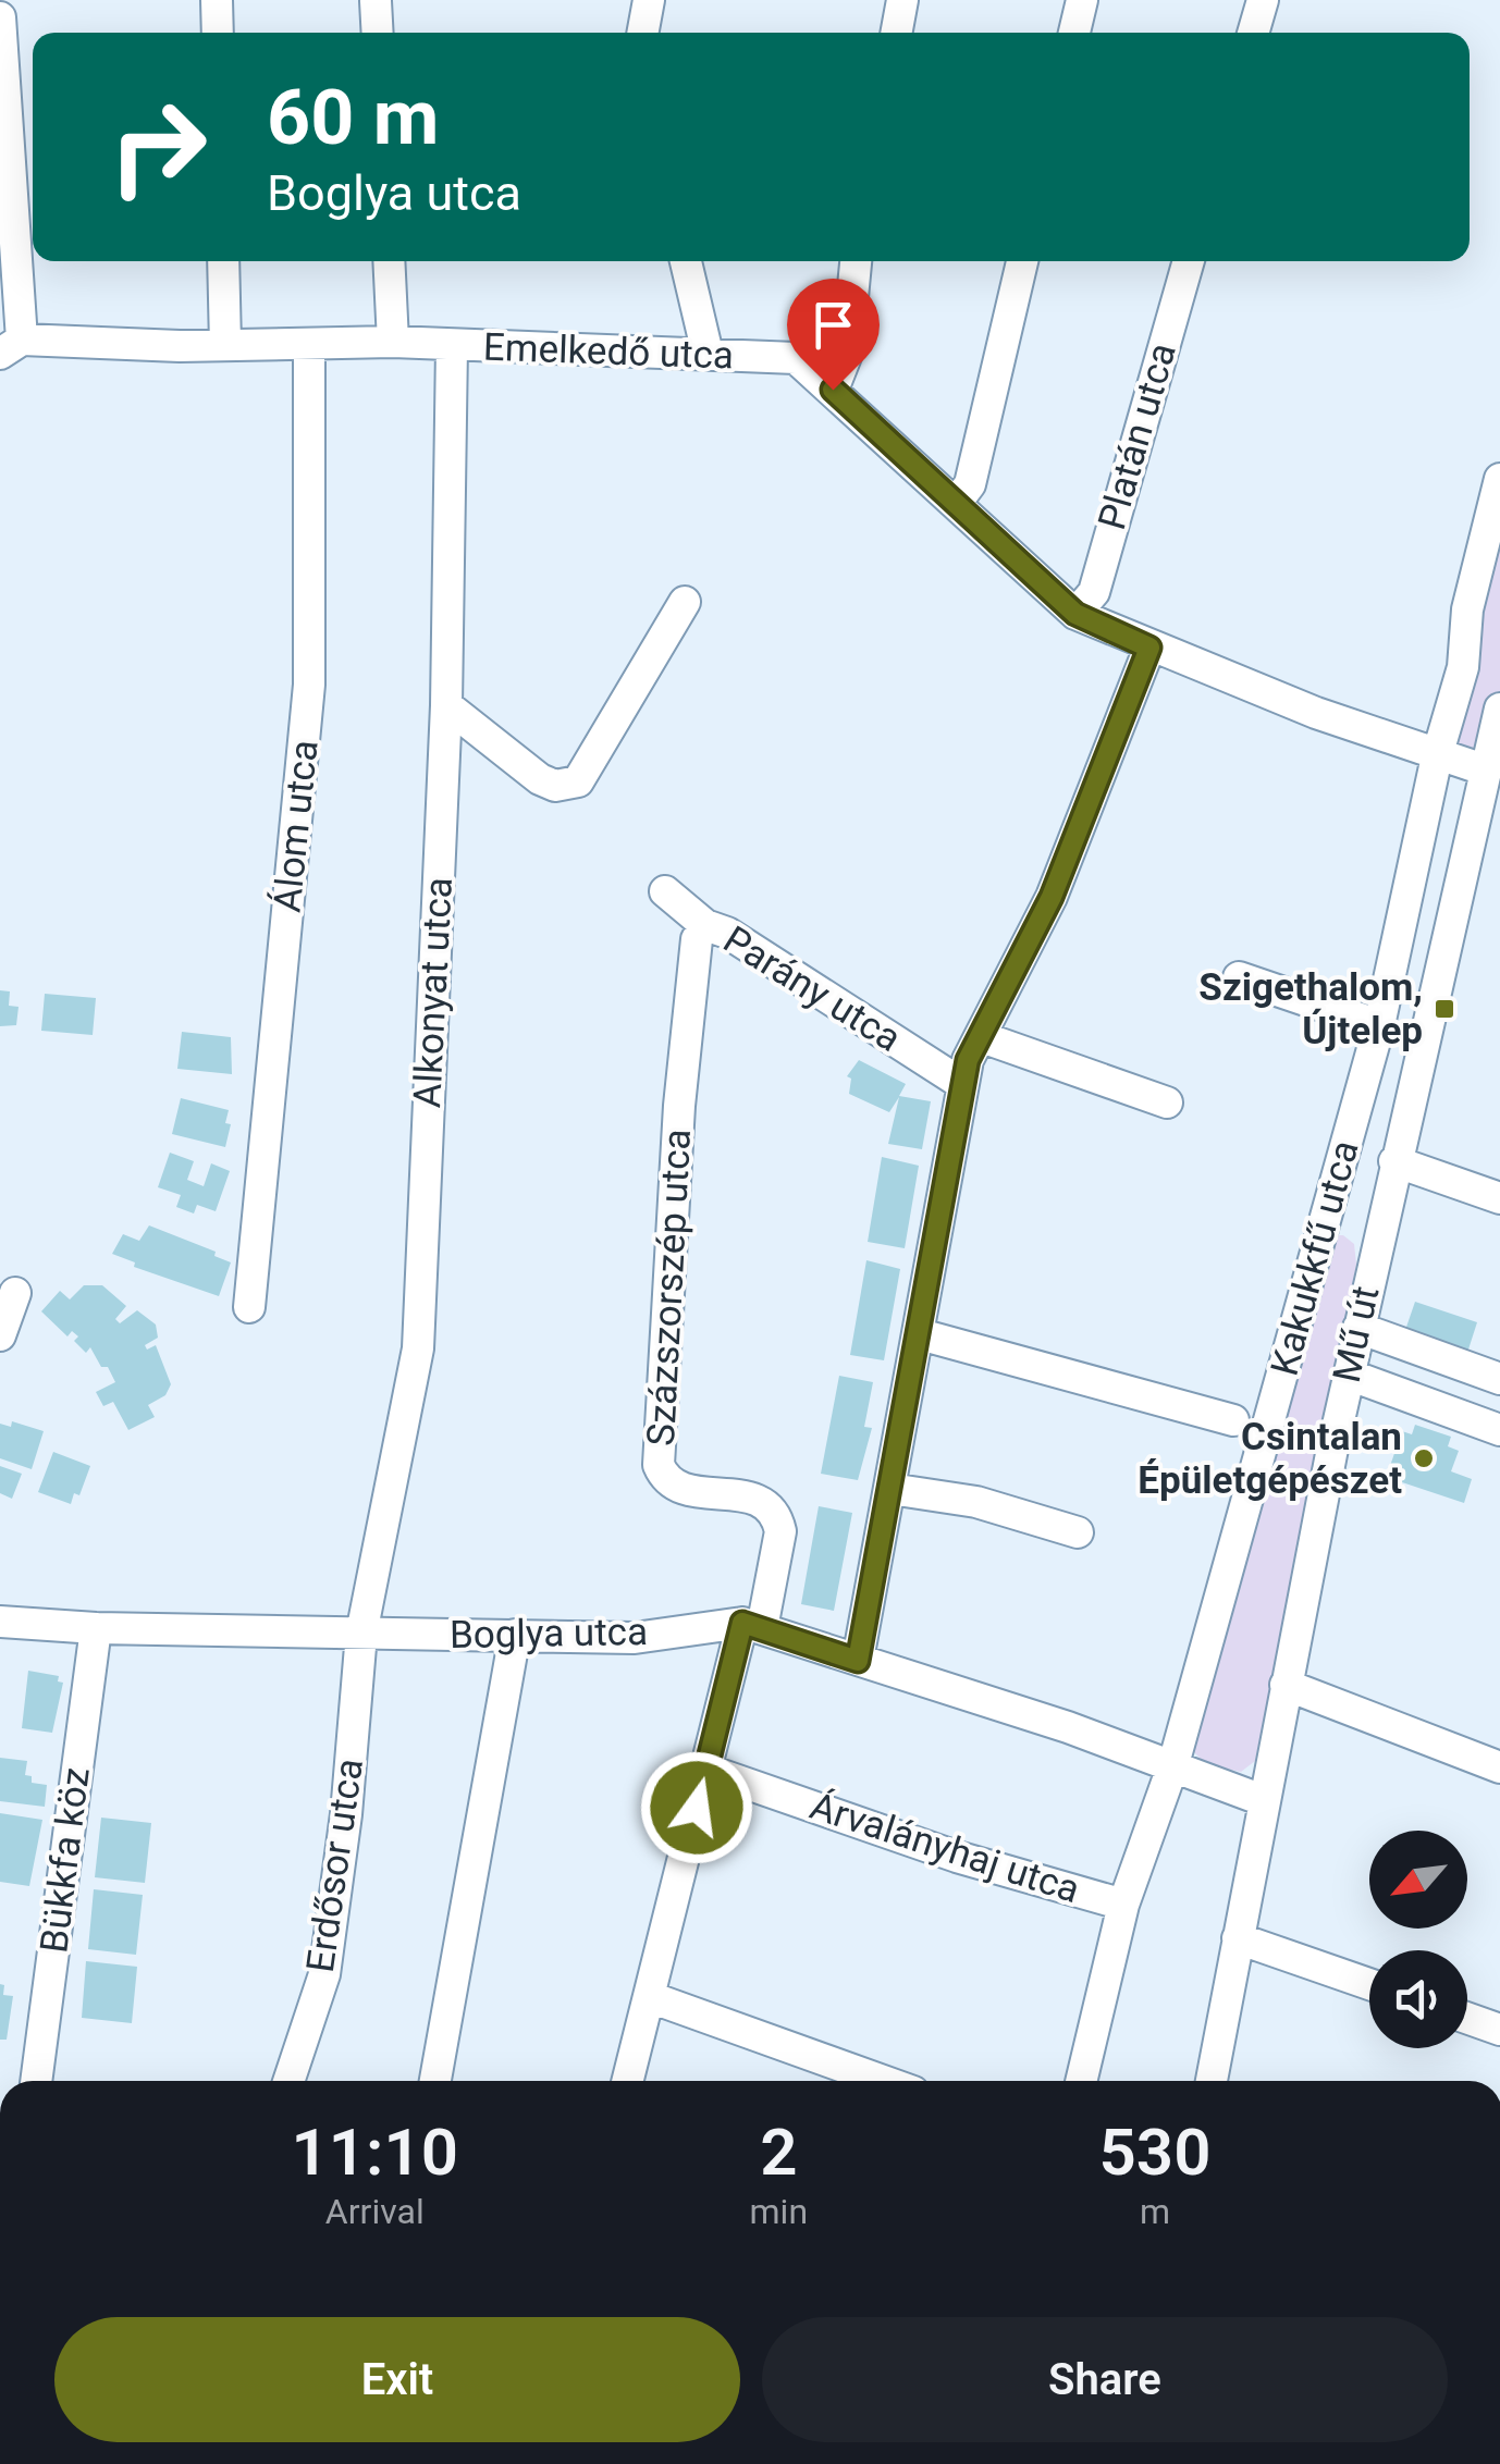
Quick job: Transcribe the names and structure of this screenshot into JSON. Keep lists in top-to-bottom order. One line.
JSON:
{"streets":{"street":["Emelkedő utca","Platán utca","Álom utca","Parány utca","Alkonyat utca","Kakukkfű utca","Százszorszép utca","Mű út","Boglya utca","Árvalányhaj utca","Bükkfa köz","Erdősor utca"]},"crossings":[["Emelkedő utca","Platán utca"],["Emelkedő utca","Álom utca"],["Emelkedő utca","Alkonyat utca"],["Emelkedő utca","Kakukkfű utca"],["Emelkedő utca","Mű út"],["Parány utca","Százszorszép utca"],["Alkonyat utca","Boglya utca"],["Alkonyat utca","Erdősor utca"],["Kakukkfű utca","Boglya utca"],["Kakukkfű utca","Árvalányhaj utca"],["Százszorszép utca","Boglya utca"],["Mű út","Boglya utca"],["Boglya utca","Bükkfa köz"],["Boglya utca","Erdősor utca"]],"places":{"transit":["Szigethalom, Újtelep"],"other":["Csintalan Épületgépészet"]},"north":"bottom left","page":{"turn":["60 m","Boglya utca"],"eta":["11:10","Arrival","2","min","530","m"],"buttons":["Exit","Share"]}}
